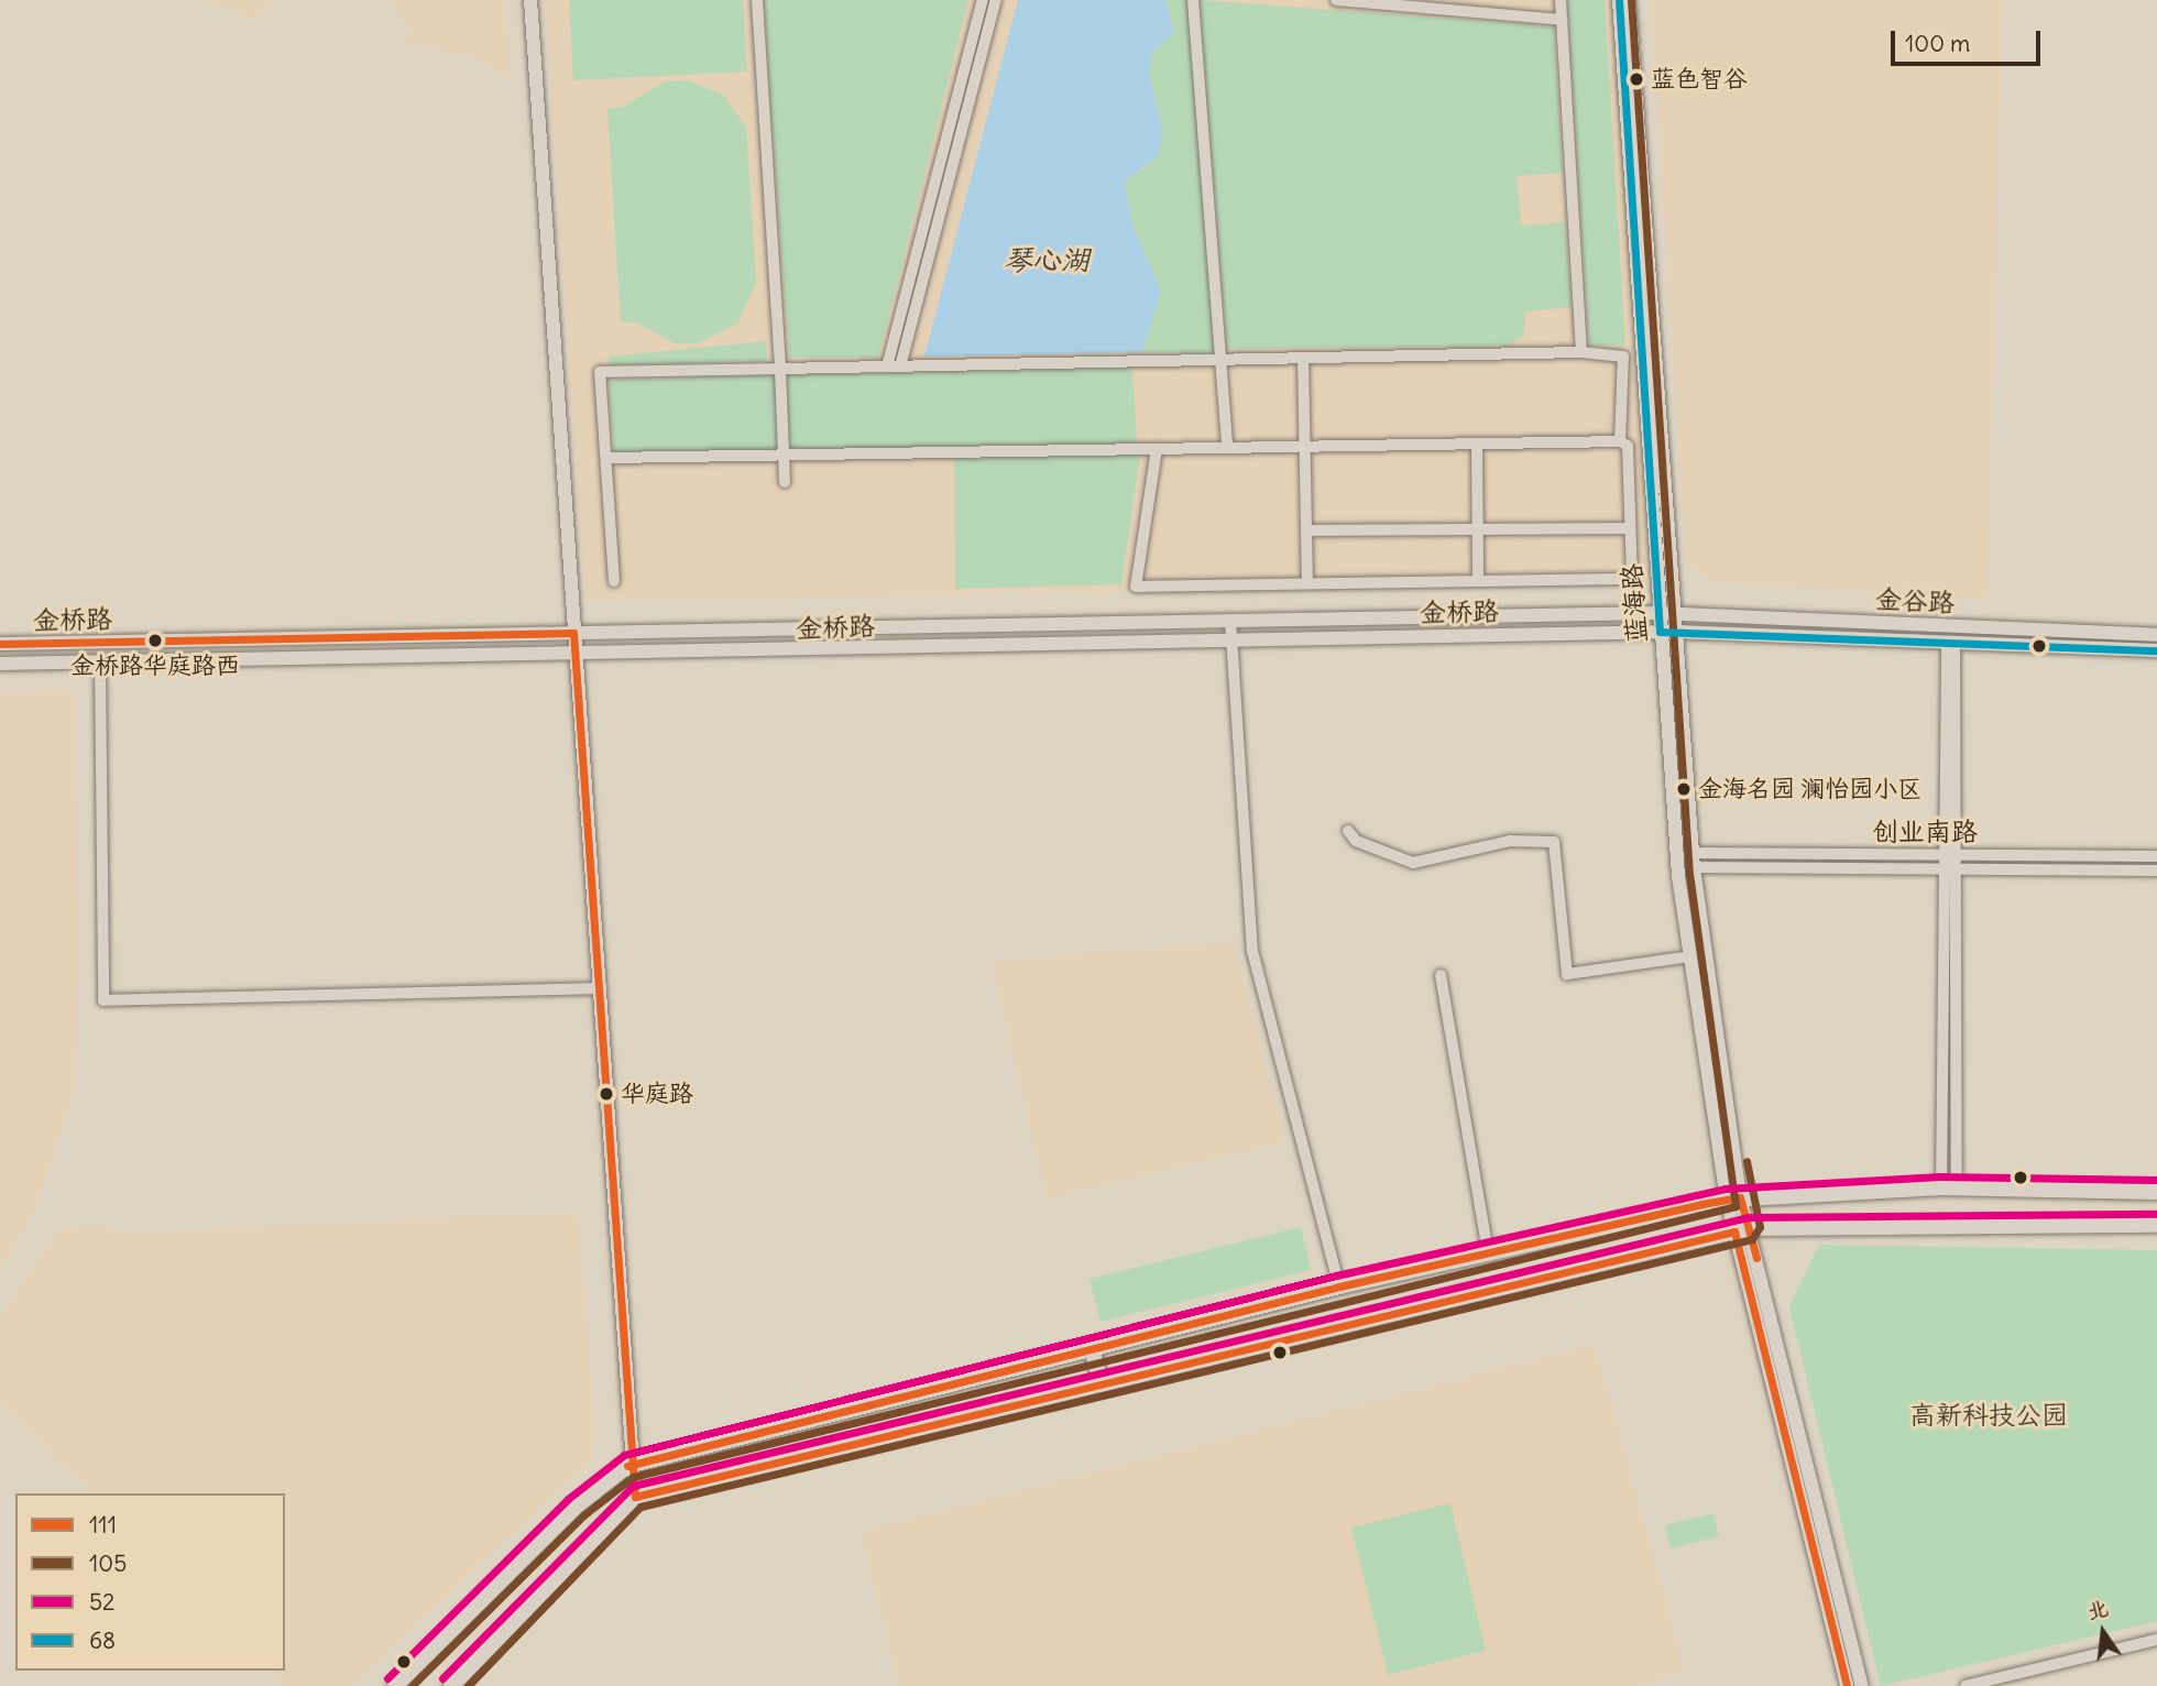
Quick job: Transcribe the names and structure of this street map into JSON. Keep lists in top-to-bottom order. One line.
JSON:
{"streets":{"street":["金谷路","蓝海路","金桥路","创业南路"]},"crossings":[["金谷路","蓝海路"],["金谷路","金桥路"],["蓝海路","金桥路"],["蓝海路","创业南路"]],"water":["琴心湖"],"parks":["高新科技公园"],"places":["蓝色智谷","金桥路华庭路西","金海名园 澜怡园小区","华庭路"],"lines":["transit line 105","transit line 68","transit line 111","transit line 52"],"legend":["111","105","52","68"],"scale_bar":"100 m","north":"top"}
